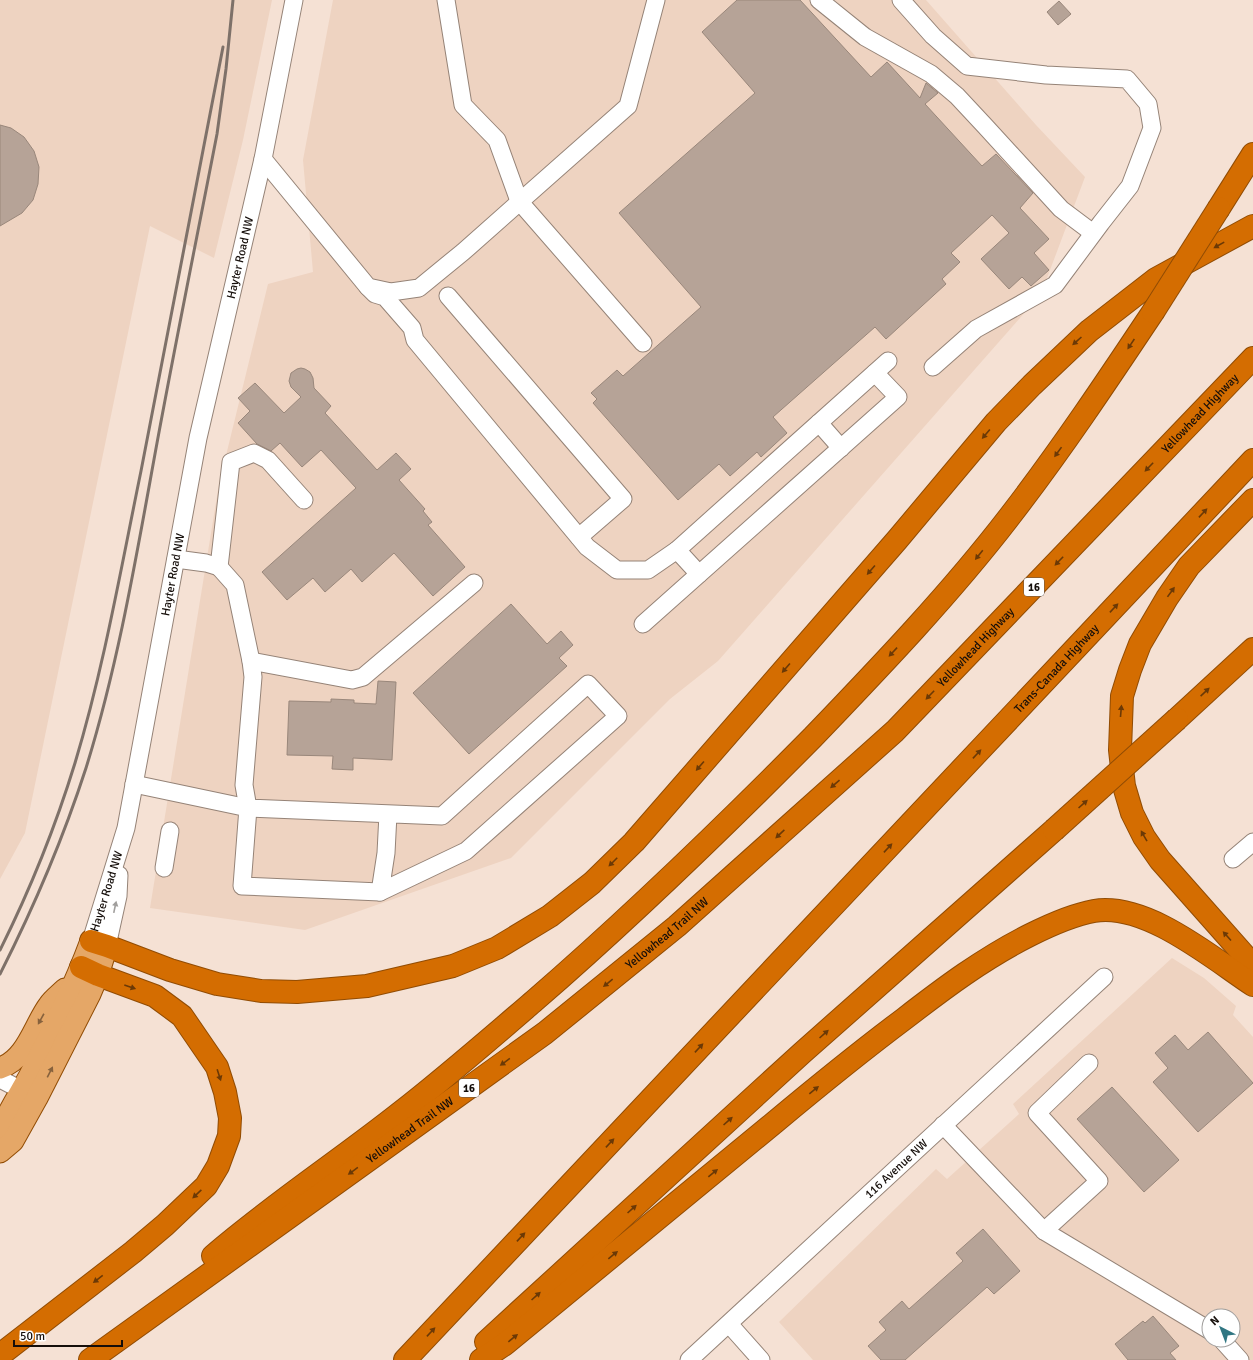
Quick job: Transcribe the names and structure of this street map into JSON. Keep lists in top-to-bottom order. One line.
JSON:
{"streets":{"highway":["Yellowhead Highway","16","Trans-Canada Highway","Yellowhead Trail NW"],"main road":["Hayter Road NW"],"street":["116 Avenue NW"]},"crossings":[["Yellowhead Highway","Yellowhead Trail NW"]],"scale_bar":"50 m","north":"top left"}
